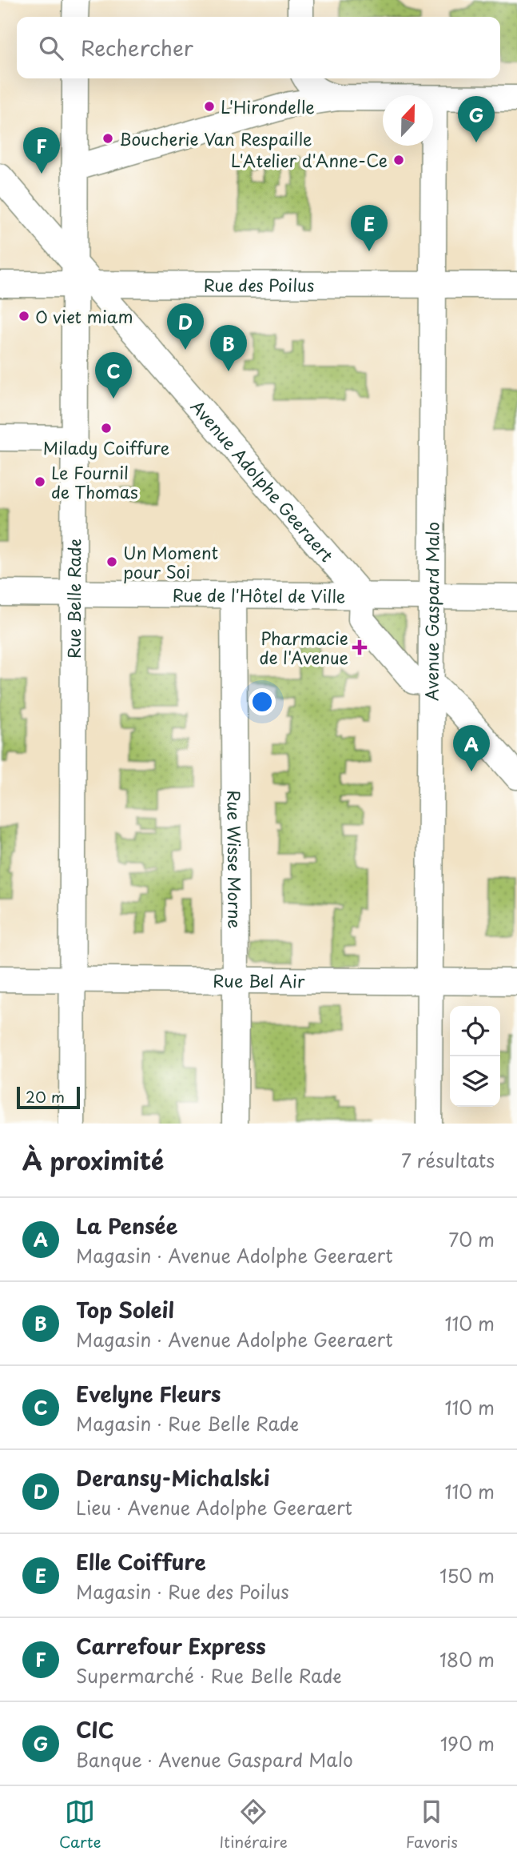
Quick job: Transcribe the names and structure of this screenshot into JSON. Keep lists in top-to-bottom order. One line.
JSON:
{"streets":{"street":["Rue des Poilus","Avenue Adolphe Geeraert","Rue de l'Hôtel de Ville","Rue Belle Rade","Avenue Gaspard Malo","Rue Wisse Morne","Rue Bel Air"]},"crossings":[["Rue des Poilus","Avenue Adolphe Geeraert"],["Rue des Poilus","Rue Belle Rade"],["Rue des Poilus","Avenue Gaspard Malo"],["Avenue Adolphe Geeraert","Rue de l'Hôtel de Ville"],["Avenue Adolphe Geeraert","Rue Belle Rade"],["Rue de l'Hôtel de Ville","Rue Belle Rade"],["Rue de l'Hôtel de Ville","Avenue Gaspard Malo"],["Rue de l'Hôtel de Ville","Rue Wisse Morne"],["Rue Belle Rade","Rue Bel Air"],["Avenue Gaspard Malo","Rue Bel Air"],["Rue Wisse Morne","Rue Bel Air"]],"places":{"other":["L'Hirondelle","Boucherie Van Respaille","L'Atelier d'Anne-Ce","O viet miam","Milady Coiffure","Le Fournil de Thomas","Un Moment pour Soi"],"health":["Pharmacie de l'Avenue"]},"scale_bar":"20 m","north":"top","page":{"search":"Rechercher","pins":["G","F","E","D","B","C","A"],"scale":"20 m","heading":["À proximité","7 résultats"],"list":[{"mark":"A","name":"La Pensée","note":"Magasin · Avenue Adolphe Geeraert","value":"70 m"},{"mark":"B","name":"Top Soleil","note":"Magasin · Avenue Adolphe Geeraert","value":"110 m"},{"mark":"C","name":"Evelyne Fleurs","note":"Magasin · Rue Belle Rade","value":"110 m"},{"mark":"D","name":"Deransy-Michalski","note":"Lieu · Avenue Adolphe Geeraert","value":"110 m"},{"mark":"E","name":"Elle Coiffure","note":"Magasin · Rue des Poilus","value":"150 m"},{"mark":"F","name":"Carrefour Express","note":"Supermarché · Rue Belle Rade","value":"180 m"},{"mark":"G","name":"CIC","note":"Banque · Avenue Gaspard Malo","value":"190 m"}],"nav":["Carte","Itinéraire","Favoris"]}}
